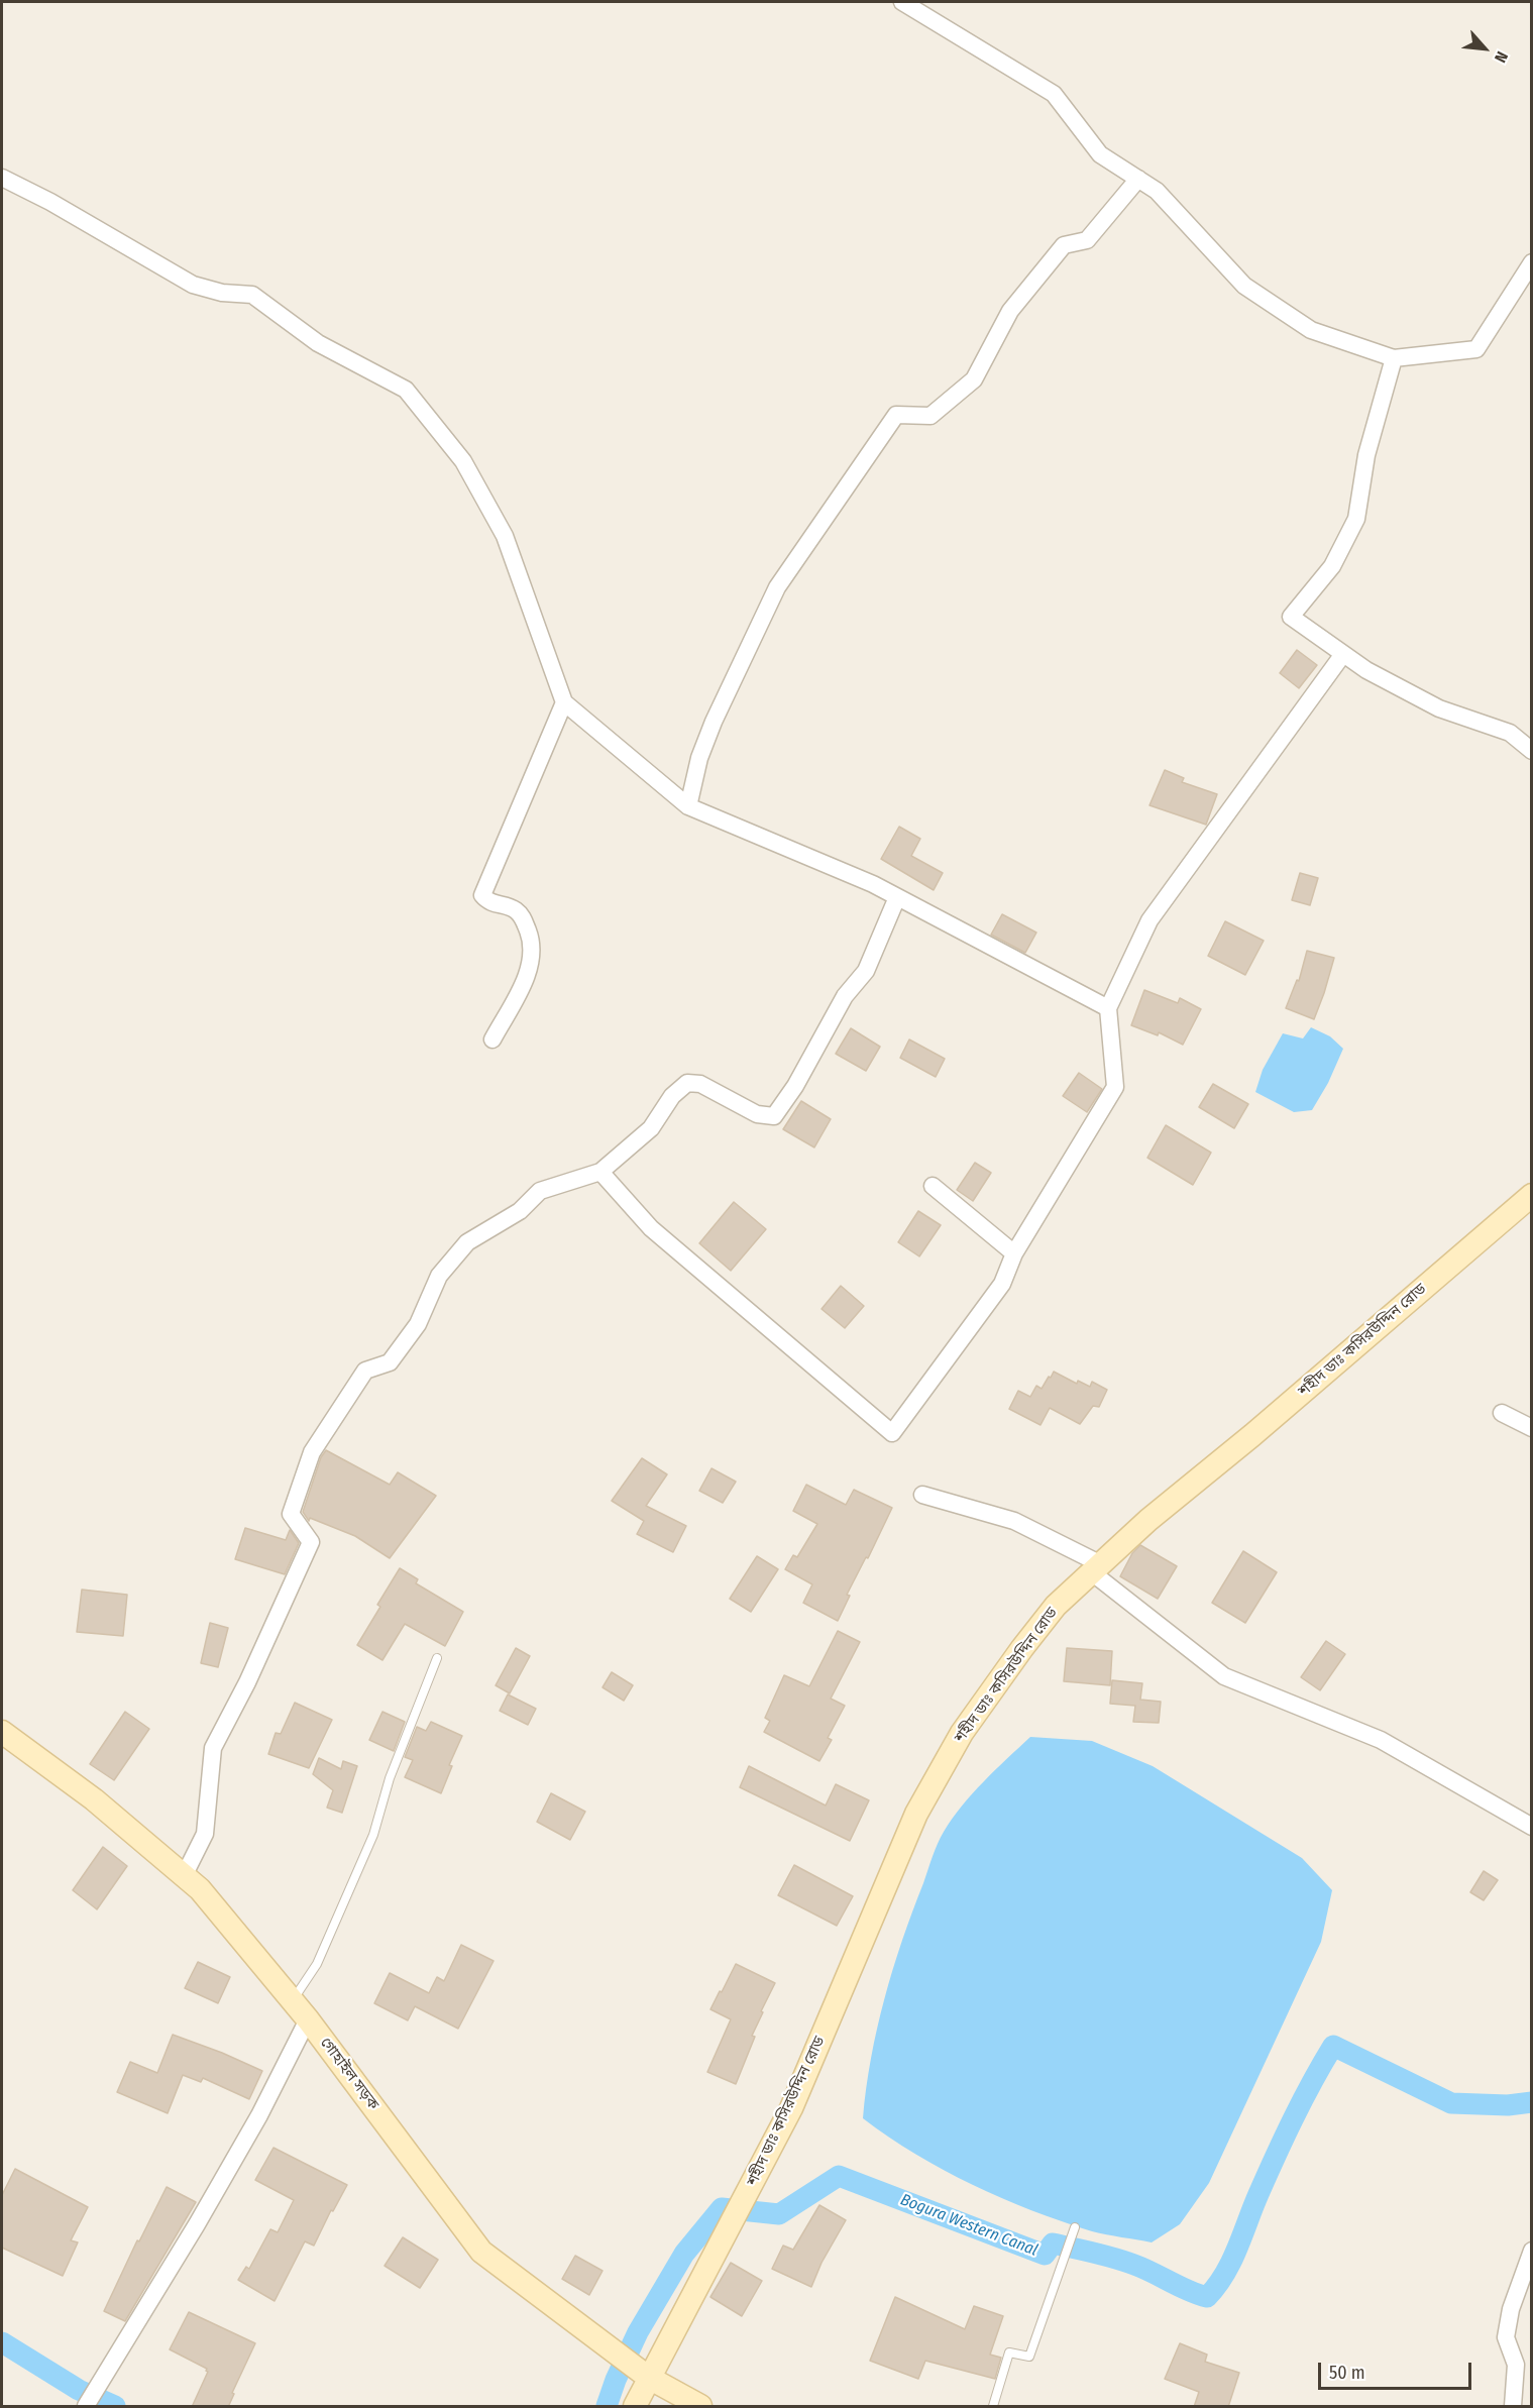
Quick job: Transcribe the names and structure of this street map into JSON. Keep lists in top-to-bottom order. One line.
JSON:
{"streets":{"street":["শহীদ ডাঃ কসিরউদ্দিন রোড","গোহাইল সড়ক"]},"crossings":[["শহীদ ডাঃ কসিরউদ্দিন রোড","গোহাইল সড়ক"]],"water":["Bogura Western Canal"],"scale_bar":"50 m","north":"bottom right"}
